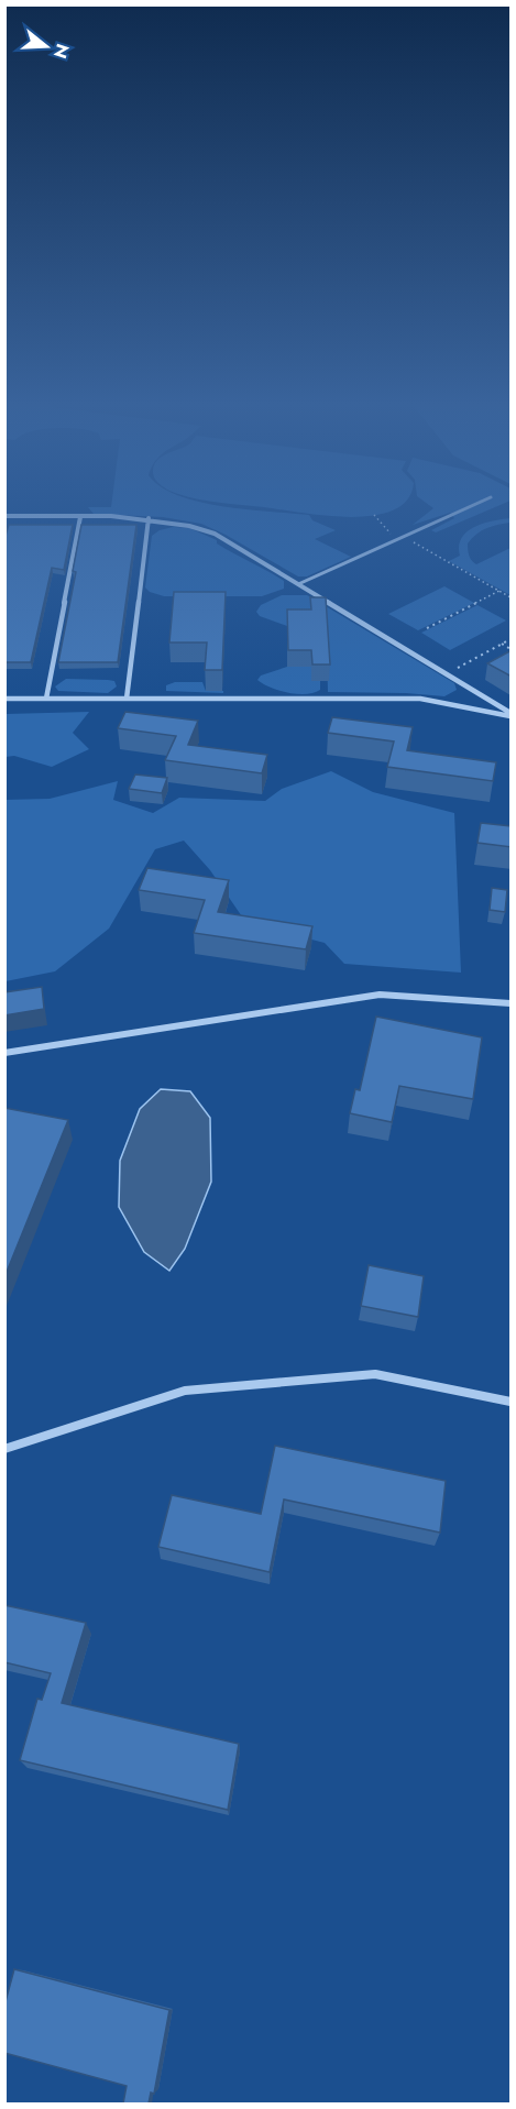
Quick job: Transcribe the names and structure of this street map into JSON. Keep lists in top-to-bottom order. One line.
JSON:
{"north":"right"}
